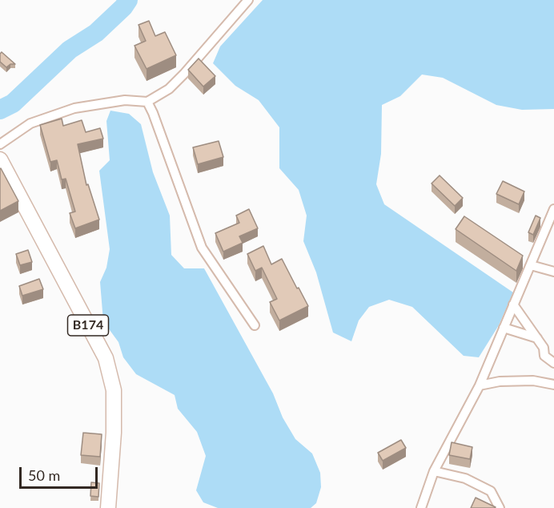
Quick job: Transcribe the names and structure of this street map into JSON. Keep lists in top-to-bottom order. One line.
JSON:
{"streets":{"main road":["B174"]},"scale_bar":"50 m"}
